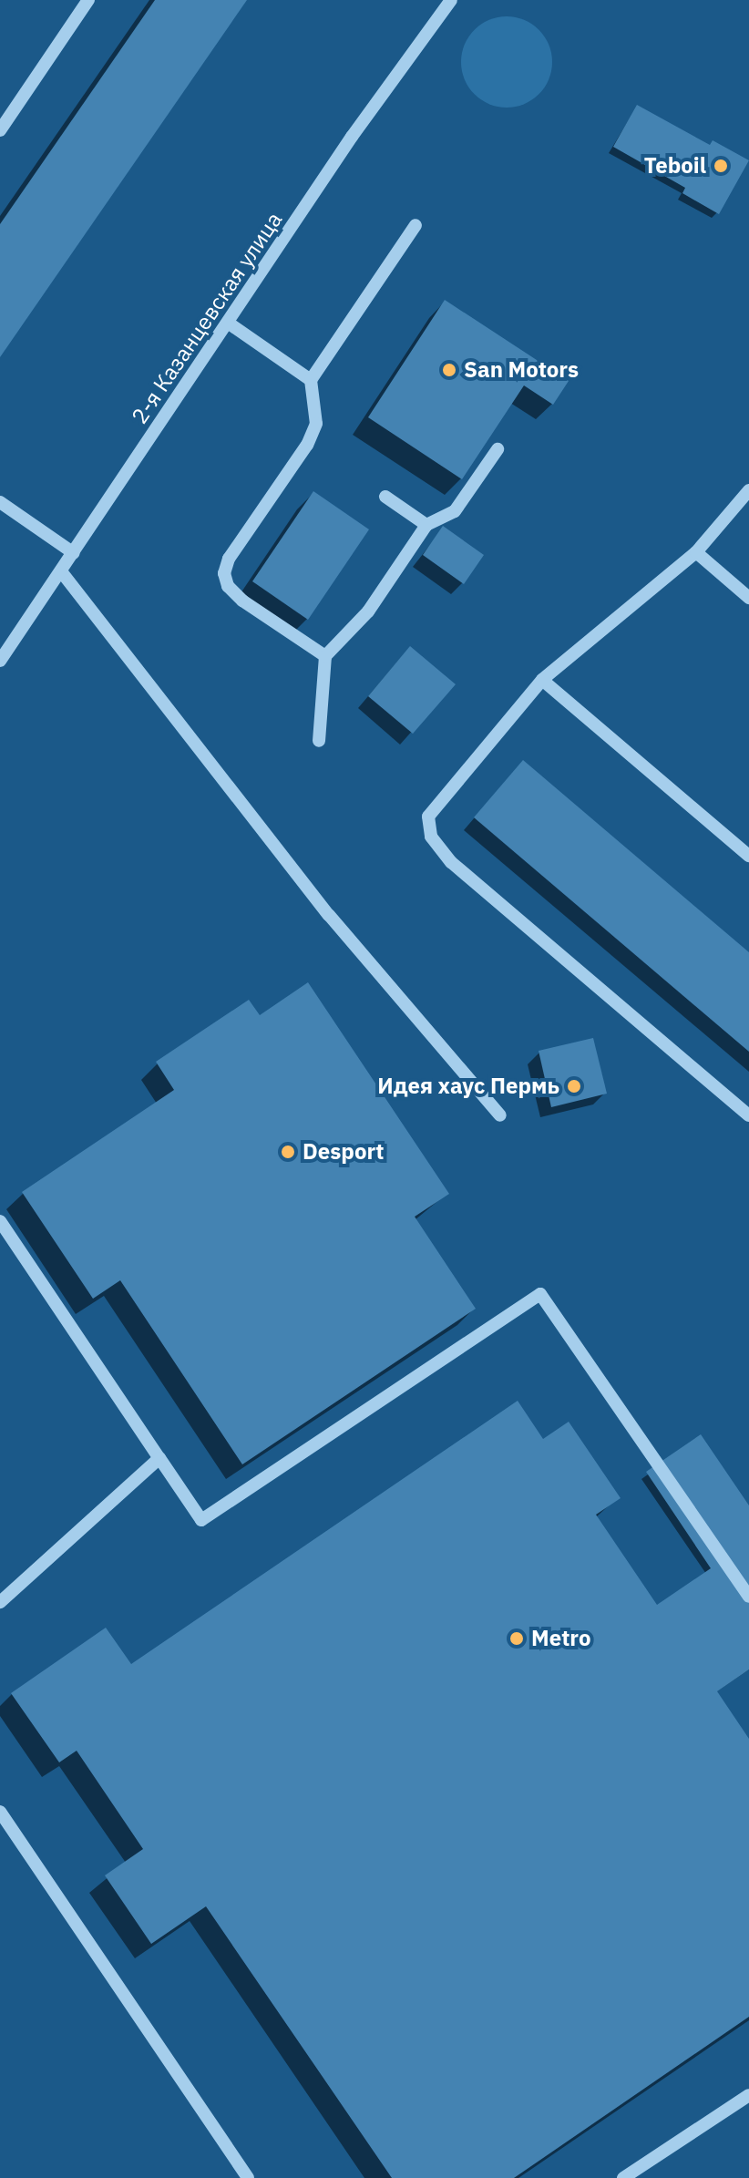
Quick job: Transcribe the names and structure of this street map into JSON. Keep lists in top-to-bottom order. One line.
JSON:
{"streets":{"street":["2-я Казанцевская улица"]},"places":["Teboil","San Motors","Идея хаус Пермь","Desport","Metro"]}
